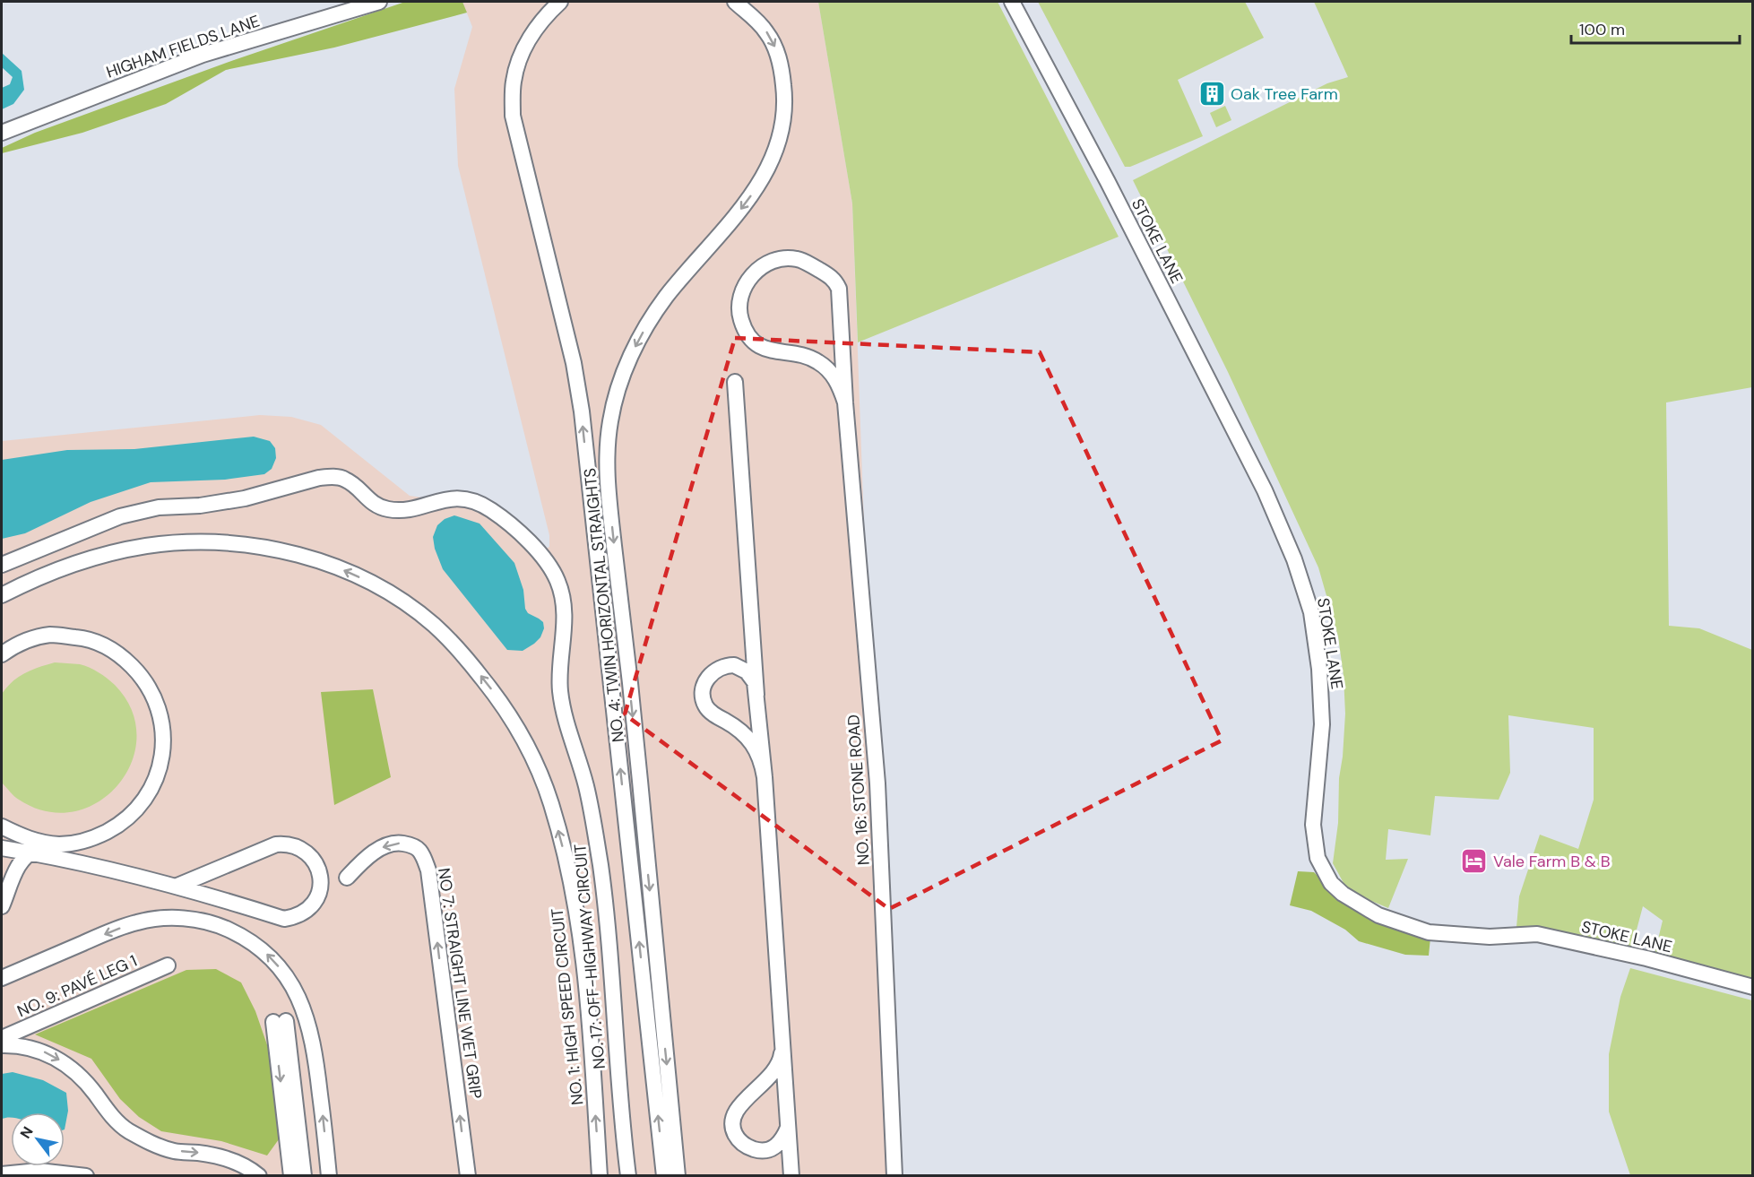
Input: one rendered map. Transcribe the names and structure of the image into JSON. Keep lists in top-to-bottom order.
{
  "streets": {
    "street": [
      "HIGHAM FIELDS LANE",
      "STOKE LANE",
      "NO. 4: TWIN HORIZONTAL STRAIGHTS",
      "NO. 16: STONE ROAD",
      "NO. 17: OFF-HIGHWAY CIRCUIT",
      "NO 7: STRAIGHT LINE WET GRIP",
      "NO. 9: PAVÉ LEG 1",
      "NO. 1: HIGH SPEED CIRCUIT"
    ]
  },
  "places": {
    "building": ["Oak Tree Farm"],
    "hotel": ["Vale Farm B & B"]
  },
  "scale_bar": "100 m",
  "north": "top left"
}
